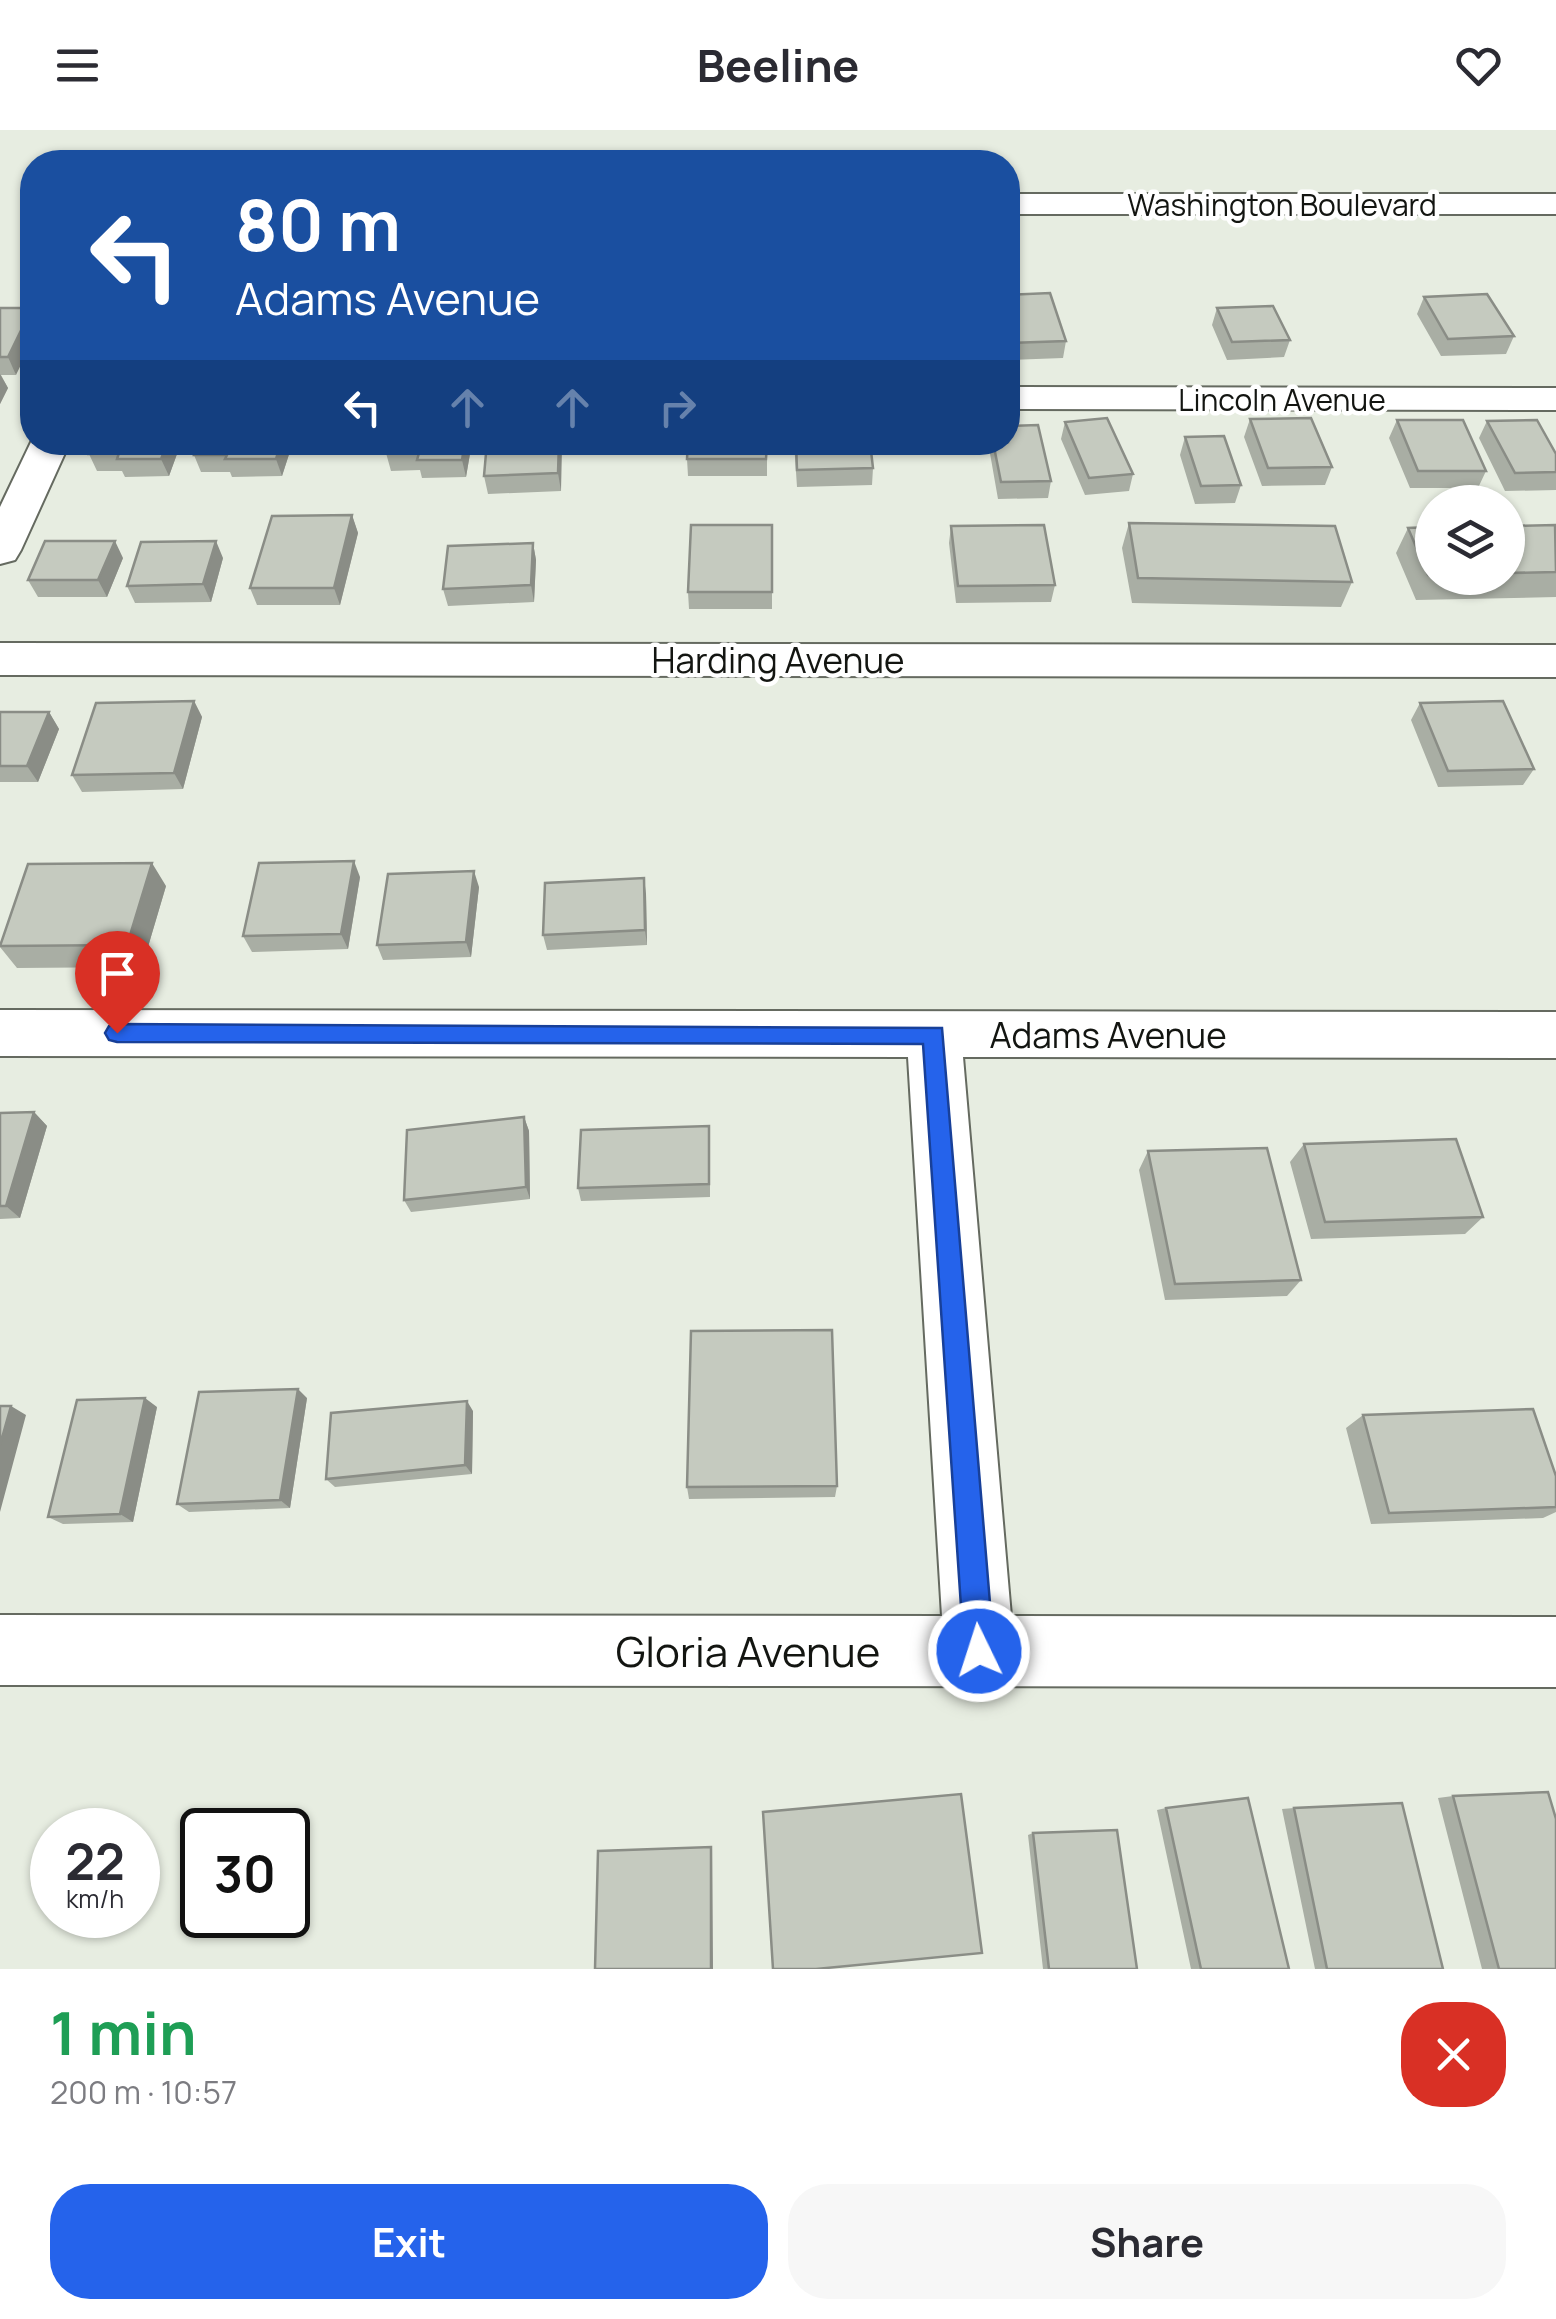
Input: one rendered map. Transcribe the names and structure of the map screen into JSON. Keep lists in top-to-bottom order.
{
  "streets": {
    "street": [
      "Washington Boulevard",
      "Lincoln Avenue",
      "Harding Avenue",
      "Adams Avenue",
      "Gloria Avenue"
    ]
  },
  "page": {
    "header": "Beeline",
    "turn": ["80 m", "Adams Avenue"],
    "speed": "22 km/h",
    "limit": "30",
    "heading": ["1 min", "200 m · 10:57"],
    "buttons": ["Exit", "Share"]
  }
}
